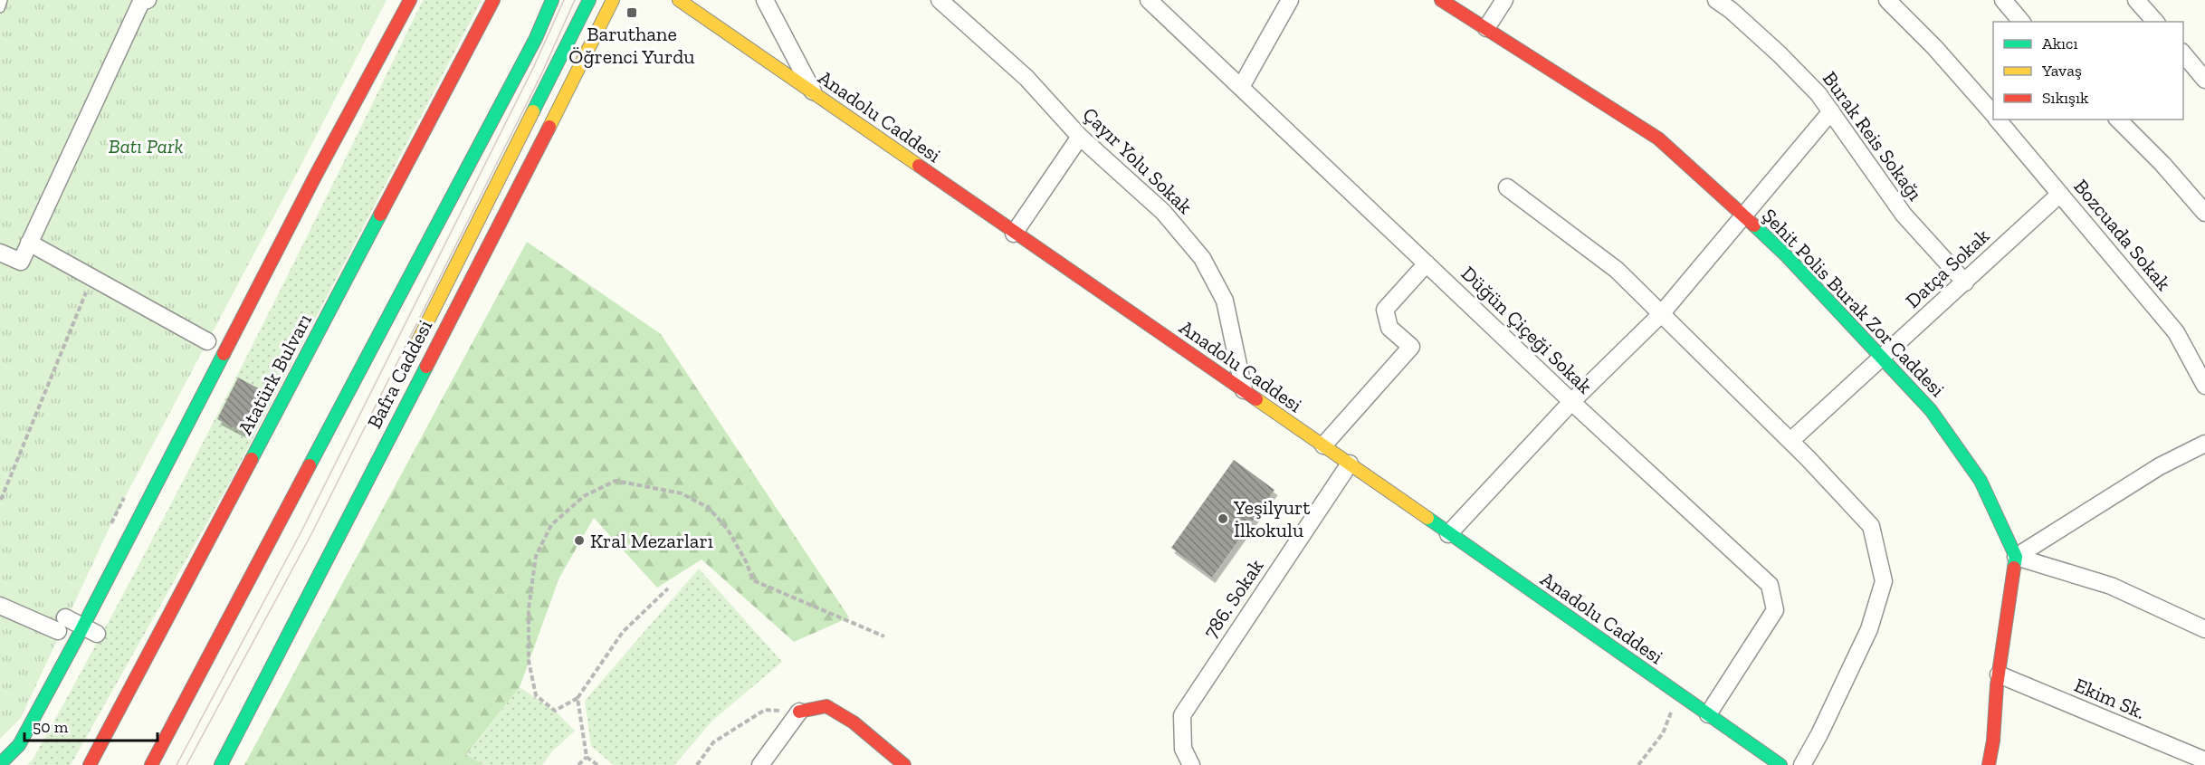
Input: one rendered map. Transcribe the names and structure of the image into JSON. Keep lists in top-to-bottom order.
{
  "streets": {
    "main road": [
      "Anadolu Caddesi",
      "Şehit Polis Burak Zor Caddesi",
      "Atatürk Bulvarı",
      "Bafra Caddesi"
    ],
    "street": [
      "Burak Reis Sokağı",
      "Çayır Yolu Sokak",
      "Bozcuada Sokak",
      "Datça Sokak",
      "Düğün Çiçeği Sokak",
      "786. Sokak",
      "Ekim Sk."
    ]
  },
  "crossings": [
    ["Anadolu Caddesi", "Çayır Yolu Sokak"],
    ["Anadolu Caddesi", "Düğün Çiçeği Sokak"],
    ["Anadolu Caddesi", "786. Sokak"],
    ["Burak Reis Sokağı", "Datça Sokak"],
    ["Bozcuada Sokak", "Datça Sokak"],
    ["Datça Sokak", "Şehit Polis Burak Zor Caddesi"]
  ],
  "parks": ["Batı Park"],
  "places": {
    "transit": ["Baruthane Öğrenci Yurdu"],
    "other": ["Yeşilyurt İlkokulu", "Kral Mezarları"]
  },
  "legend": ["Akıcı", "Yavaş", "Sıkışık"],
  "scale_bar": "50 m"
}
